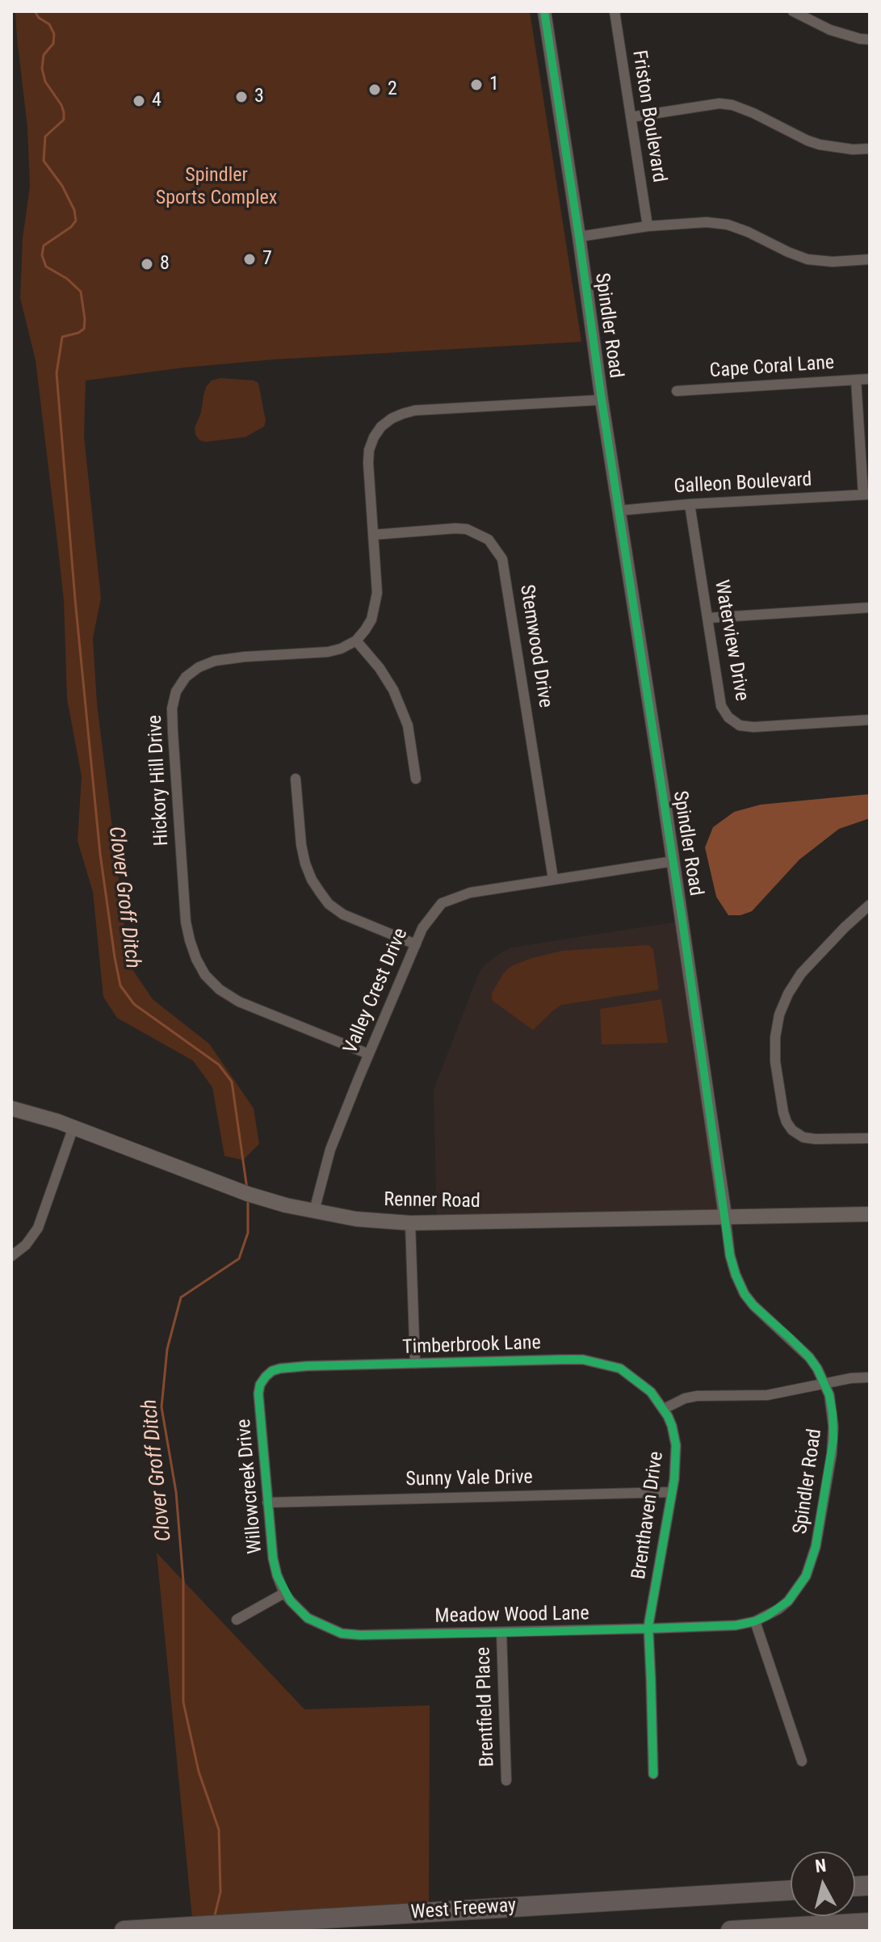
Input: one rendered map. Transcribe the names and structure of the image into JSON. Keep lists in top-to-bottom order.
{
  "streets": {
    "highway": ["West Freeway"],
    "main road": ["Renner Road"],
    "street": [
      "Friston Boulevard",
      "Spindler Road",
      "Cape Coral Lane",
      "Galleon Boulevard",
      "Waterview Drive",
      "Stemwood Drive",
      "Hickory Hill Drive",
      "Valley Crest Drive",
      "Timberbrook Lane",
      "Sunny Vale Drive",
      "Willowcreek Drive",
      "Brenthaven Drive",
      "Meadow Wood Lane",
      "Brentfield Place"
    ]
  },
  "crossings": [
    ["Spindler Road", "Galleon Boulevard"],
    ["Spindler Road", "Valley Crest Drive"],
    ["Spindler Road", "Renner Road"],
    ["Spindler Road", "Meadow Wood Lane"],
    ["Galleon Boulevard", "Waterview Drive"],
    ["Stemwood Drive", "Valley Crest Drive"],
    ["Hickory Hill Drive", "Valley Crest Drive"],
    ["Valley Crest Drive", "Renner Road"],
    ["Timberbrook Lane", "Willowcreek Drive"],
    ["Timberbrook Lane", "Brenthaven Drive"],
    ["Sunny Vale Drive", "Willowcreek Drive"],
    ["Sunny Vale Drive", "Brenthaven Drive"],
    ["Willowcreek Drive", "Meadow Wood Lane"],
    ["Brenthaven Drive", "Meadow Wood Lane"],
    ["Meadow Wood Lane", "Brentfield Place"]
  ],
  "water": ["Clover Groff Ditch"],
  "parks": ["Spindler Sports Complex"],
  "places": [
    "1",
    "2",
    "3",
    "4",
    "7",
    "8"
  ],
  "north": "top"
}
